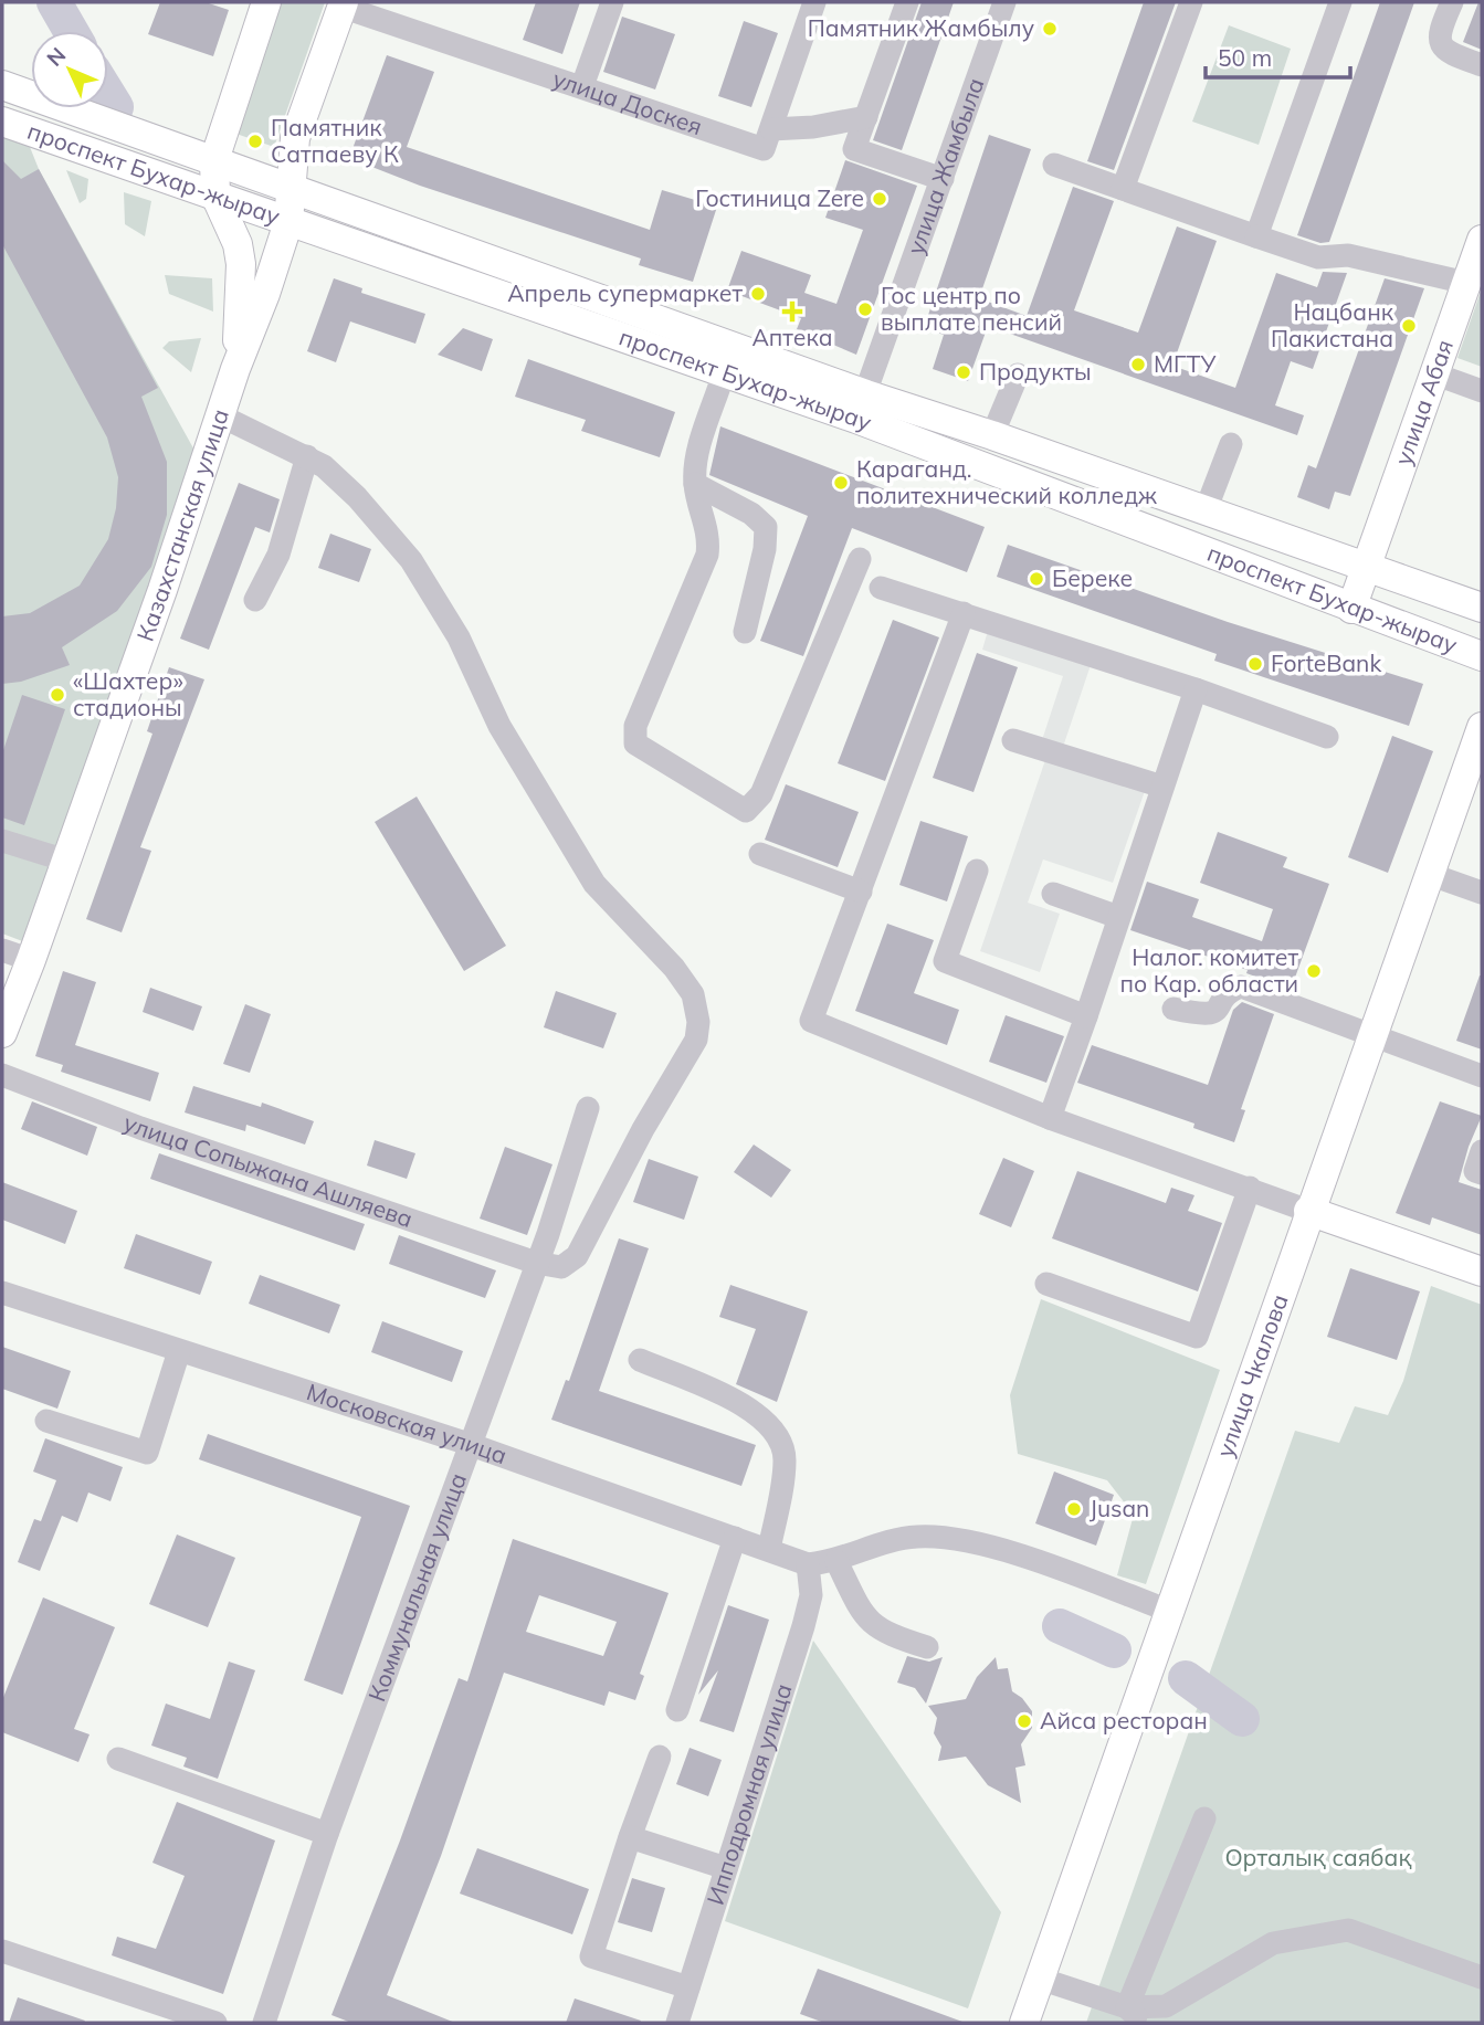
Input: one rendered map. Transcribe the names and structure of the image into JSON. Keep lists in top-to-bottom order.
{
  "streets": {
    "main road": [
      "проспект Бухар-жырау",
      "улица Абая",
      "Казахстанская улица",
      "улица Чкалова"
    ],
    "street": [
      "улица Доскея",
      "улица Жамбыла",
      "улица Сопыжана Ашляева",
      "Московская улица",
      "Коммунальная улица",
      "Ипподромная улица"
    ]
  },
  "crossings": [
    ["улица Доскея", "Казахстанская улица"],
    ["улица Жамбыла", "проспект Бухар-жырау"],
    ["проспект Бухар-жырау", "улица Абая"],
    ["проспект Бухар-жырау", "Казахстанская улица"],
    ["улица Сопыжана Ашляева", "Коммунальная улица"],
    ["Московская улица", "Коммунальная улица"],
    ["Московская улица", "Ипподромная улица"]
  ],
  "parks": ["Орталық саябақ"],
  "places": {
    "other": [
      "Памятник Жамбылу",
      "Памятник Сатпаеву К",
      "Гостиница Zere",
      "Апрель супермаркет",
      "Гос центр по выплате пенсий",
      "Нацбанк Пакистана",
      "МГТУ",
      "Продукты",
      "Караганд. политехнический колледж",
      "Береке",
      "ForteBank",
      "«Шахтер» стадионы",
      "Налог. комитет по Кар. области",
      "Jusan",
      "Айса ресторан"
    ],
    "health": ["Аптека"]
  },
  "scale_bar": "50 m",
  "north": "top left"
}
